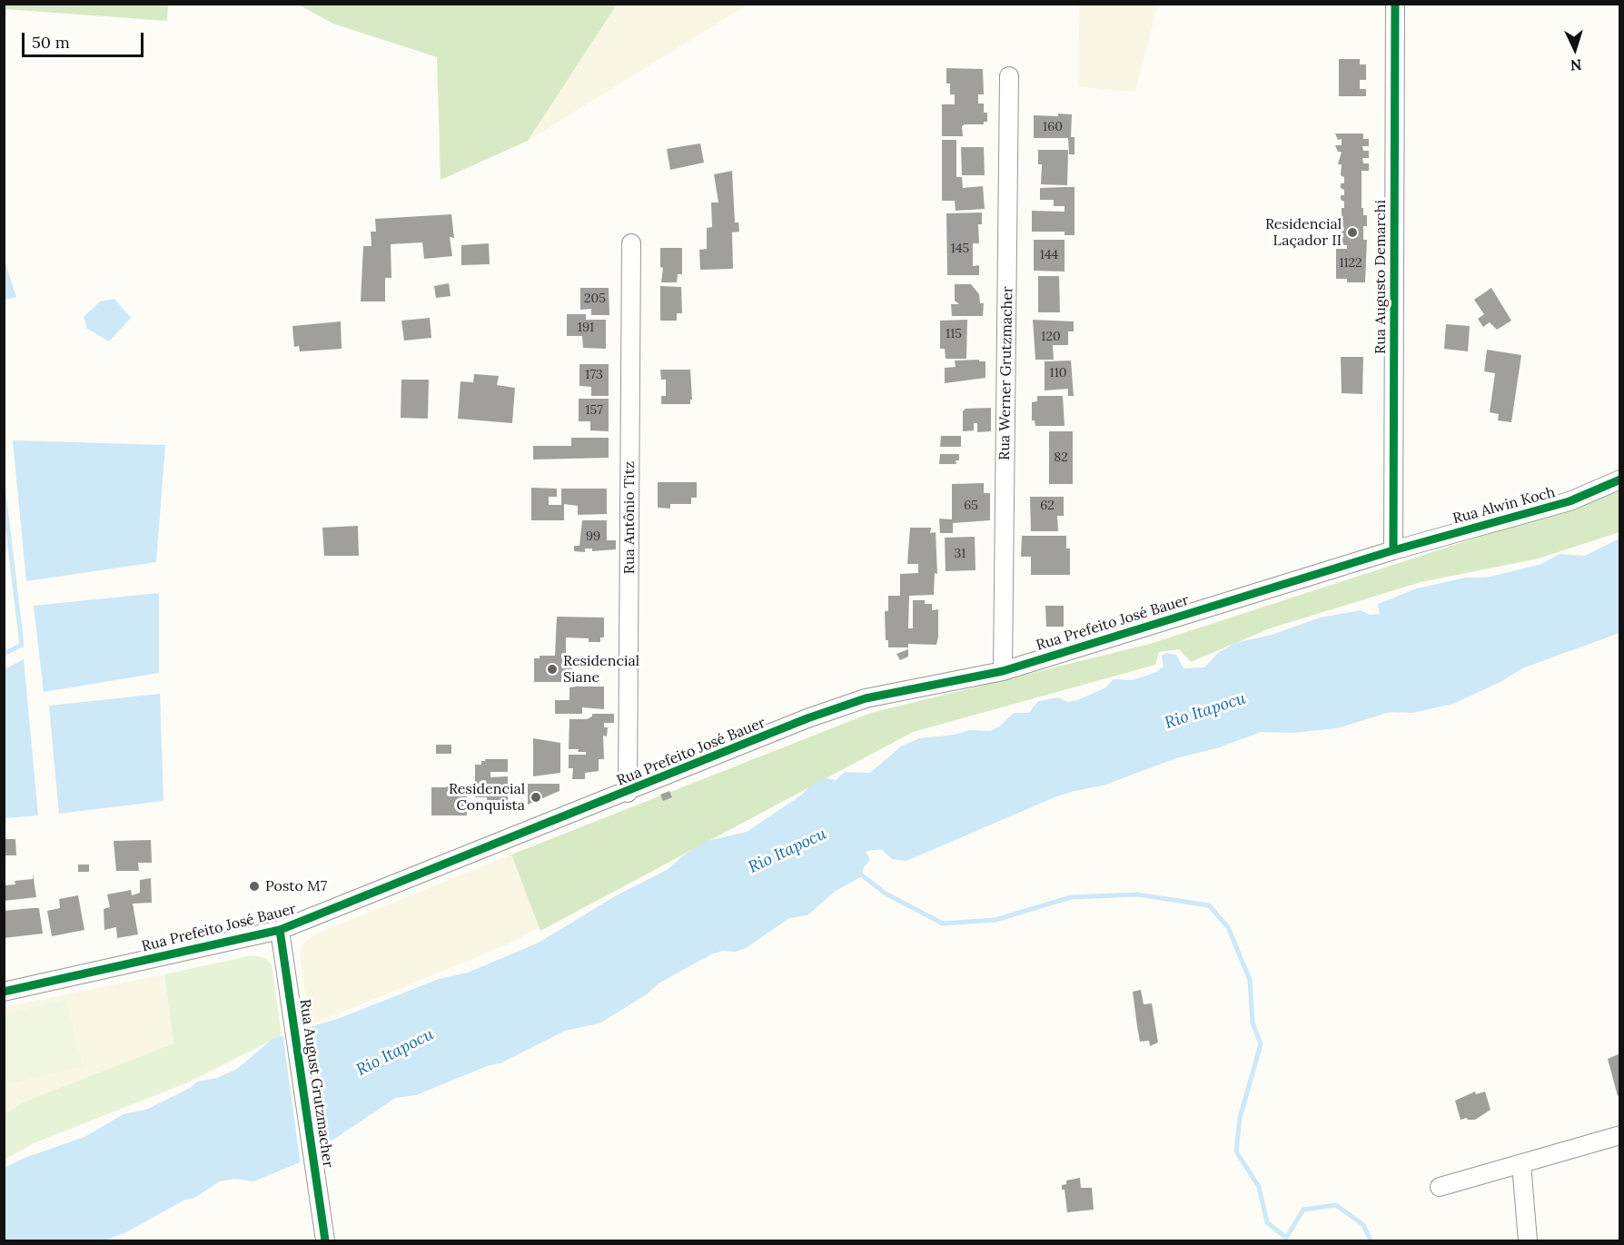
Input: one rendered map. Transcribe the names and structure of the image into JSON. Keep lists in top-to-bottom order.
{
  "streets": {
    "street": [
      "Rua Augusto Demarchi",
      "Rua Werner Grutzmacher",
      "Rua Alwin Koch",
      "Rua Antônio Titz",
      "Rua Prefeito José Bauer",
      "Rua August Grutzmacher"
    ]
  },
  "crossings": [
    ["Rua Augusto Demarchi", "Rua Alwin Koch"],
    ["Rua Augusto Demarchi", "Rua Prefeito José Bauer"],
    ["Rua Werner Grutzmacher", "Rua Prefeito José Bauer"],
    ["Rua Alwin Koch", "Rua Prefeito José Bauer"],
    ["Rua Antônio Titz", "Rua Prefeito José Bauer"],
    ["Rua Prefeito José Bauer", "Rua August Grutzmacher"]
  ],
  "water": ["Rio Itapocu"],
  "places": [
    "Residencial Laçador II",
    "Residencial Siane",
    "Residencial Conquista",
    "Posto M7"
  ],
  "house_numbers": [
    "160",
    "145",
    "144",
    "1122",
    "205",
    "191",
    "115",
    "120",
    "110",
    "173",
    "157",
    "82",
    "65",
    "62",
    "99",
    "31"
  ],
  "scale_bar": "50 m",
  "north": "bottom"
}
